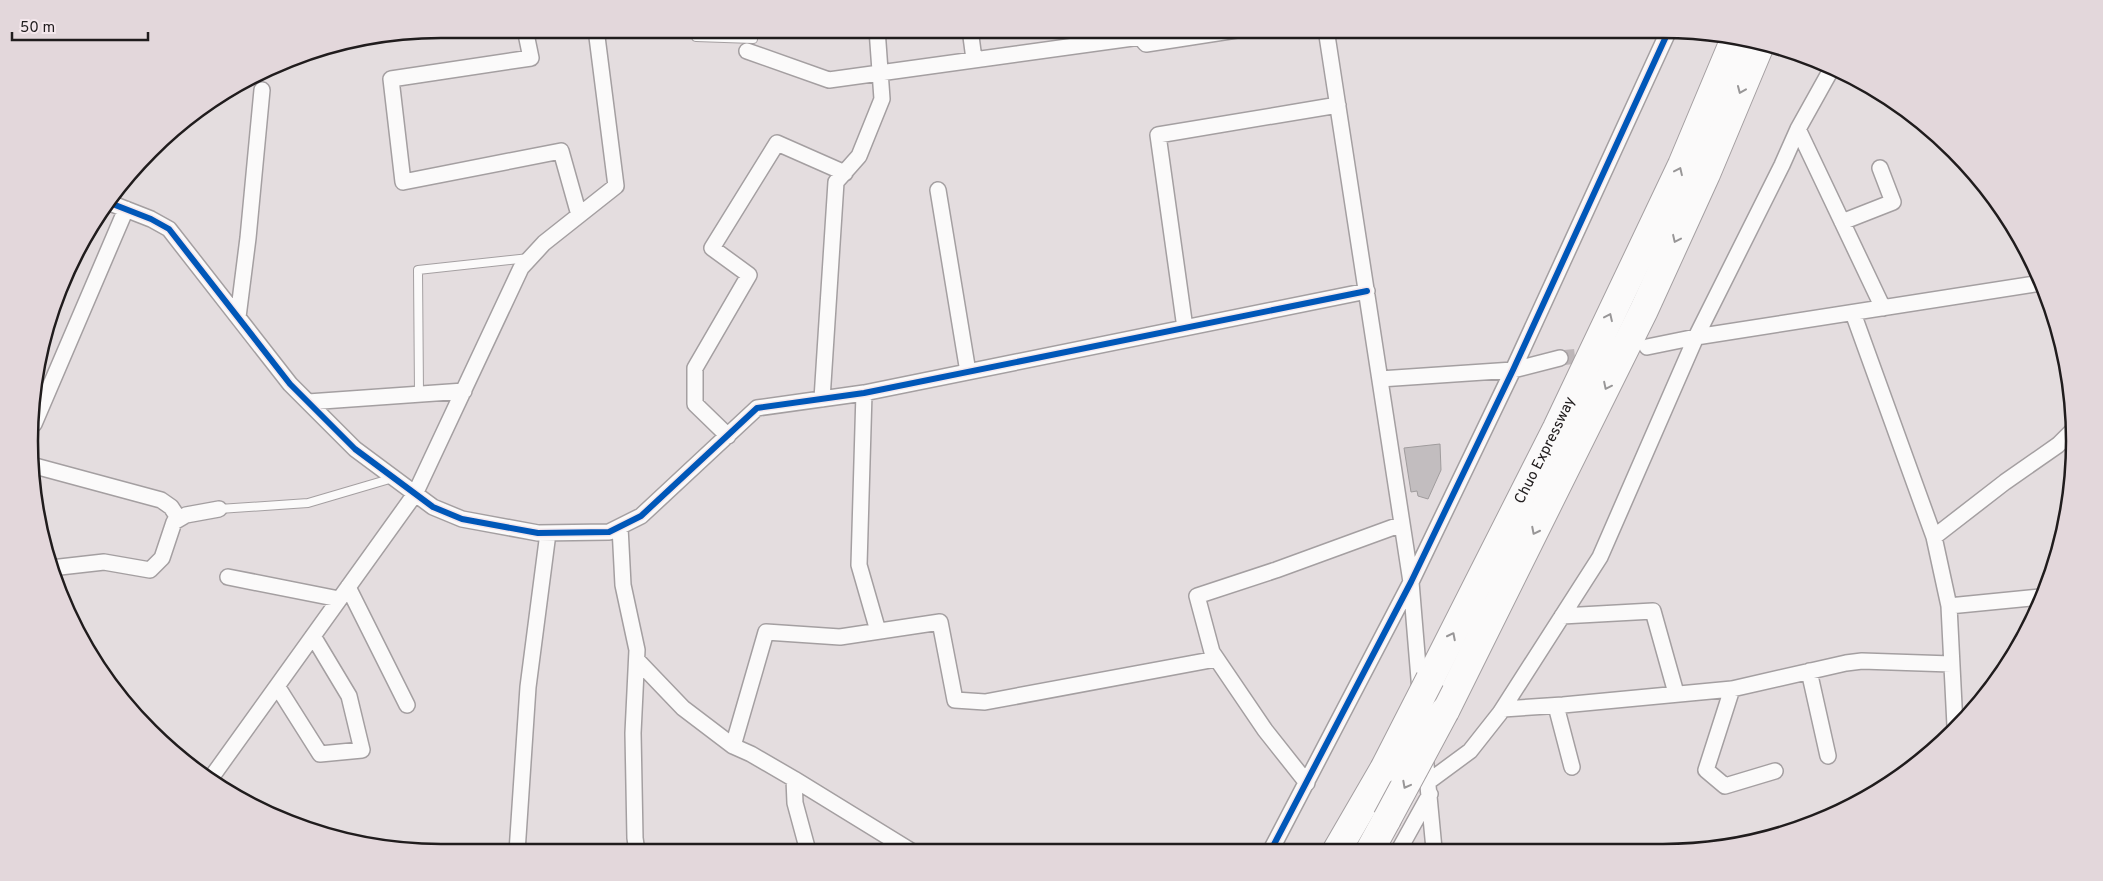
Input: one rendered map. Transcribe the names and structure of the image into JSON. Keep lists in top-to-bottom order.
{
  "streets": {
    "highway": ["Chuo Expressway"]
  },
  "scale_bar": "50 m"
}
